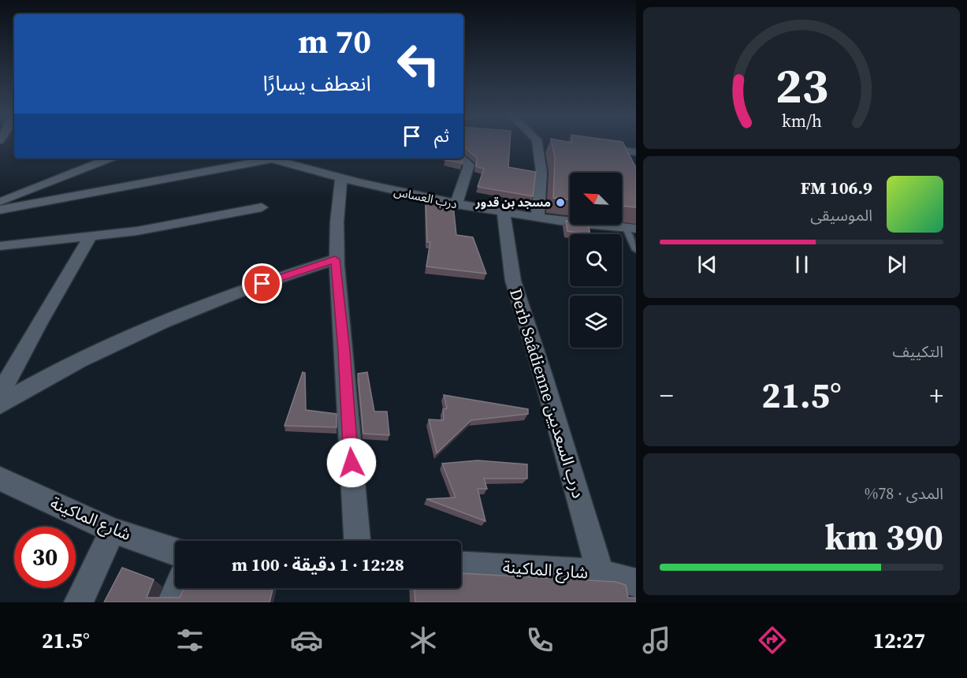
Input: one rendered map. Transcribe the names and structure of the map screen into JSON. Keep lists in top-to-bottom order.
{
  "streets": {
    "street": ["درب العساس", "Derb Saâdienne درب السعديين", "شارع الماكينة"]
  },
  "crossings": [
    ["درب العساس", "Derb Saâdienne درب السعديين"],
    ["Derb Saâdienne درب السعديين", "شارع الماكينة"]
  ],
  "places": ["مسجد بن قدور"],
  "north": "top left",
  "page": {
    "turn": ["70 m", "انعطف يسارًا"],
    "then": "ثم",
    "song": ["106.9 FM", "الموسيقى"],
    "tile": [
      "التكييف",
      ["المدى · 78%", "390 km"]
    ],
    "heat": ["−", "21.5°", "+"],
    "limit": "30",
    "trip": "12:28 · 1 دقيقة · 100 m",
    "tabs": ["12:27", "21.5°"],
    "gauge": ["23", "km/h"]
  }
}
